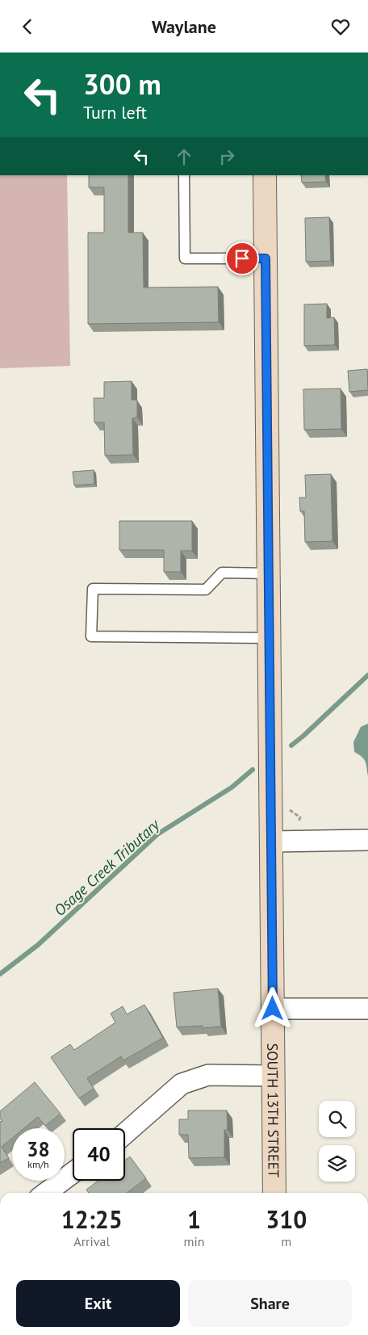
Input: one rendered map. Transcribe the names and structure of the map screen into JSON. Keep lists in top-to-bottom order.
{
  "streets": {
    "street": ["SOUTH 13TH STREET"]
  },
  "water": ["Osage Creek Tributary"],
  "page": {
    "header": "Waylane",
    "turn": ["300 m", "Turn left"],
    "speed": "38 km/h",
    "limit": "40",
    "eta": [
      "12:25",
      "Arrival",
      "1",
      "min",
      "310",
      "m"
    ],
    "buttons": ["Exit", "Share"]
  }
}
